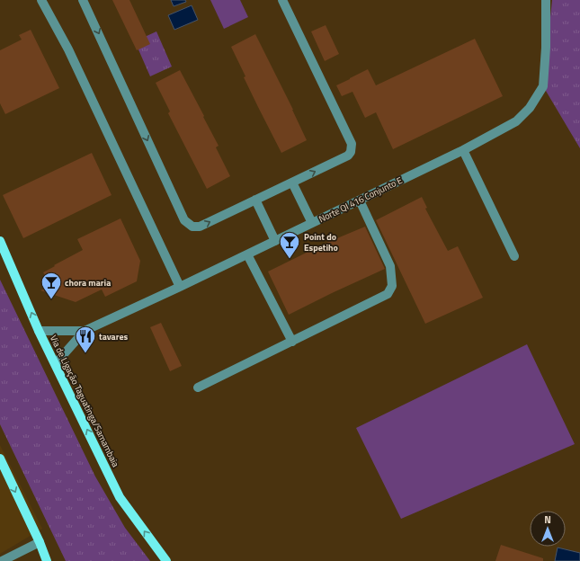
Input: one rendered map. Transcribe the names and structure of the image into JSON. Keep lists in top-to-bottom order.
{
  "streets": {
    "main road": ["Via de Ligação Taguatinga/Samambaia"],
    "street": ["Norte QI 416 Conjunto E"]
  },
  "crossings": [
    ["Norte QI 416 Conjunto E", "Via de Ligação Taguatinga/Samambaia"]
  ],
  "one_way": ["Via de Ligação Taguatinga/Samambaia"],
  "places": {
    "bar": ["Point do Espetiho", "chora maria"],
    "restaurant": ["tavares"]
  },
  "north": "top"
}
